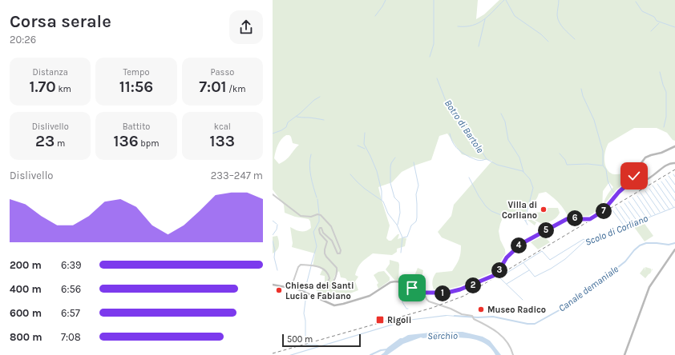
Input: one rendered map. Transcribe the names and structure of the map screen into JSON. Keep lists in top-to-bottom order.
{
  "water": [
    "Botro di Bartole",
    "Scolo di Corliano",
    "Canale demaniale",
    "Serchio"
  ],
  "places": {
    "other": ["Villa di Corliano", "Chiesa dei Santi Lucia e Fabiano", "Museo Radico"],
    "transit": ["Rigoli"]
  },
  "scale_bar": "500 m",
  "page": {
    "heading": ["Corsa serale", "20:26"],
    "stats": [
      ["Distanza", "1.70 km"],
      ["Tempo", "11:56"],
      ["Passo", "7:01 /km"],
      ["Dislivello", "23 m"],
      ["Battito", "136 bpm"],
      ["kcal", "133"]
    ],
    "chart": ["Dislivello", "233–247 m"],
    "pins": [
      "7",
      "6",
      "5",
      "4",
      "3",
      "2",
      "1"
    ],
    "list": [
      {
        "name": "200 m",
        "note": "6:39"
      },
      {
        "name": "400 m",
        "note": "6:56"
      },
      {
        "name": "600 m",
        "note": "6:57"
      },
      {
        "name": "800 m",
        "note": "7:08"
      }
    ],
    "scale": "500 m"
  }
}
